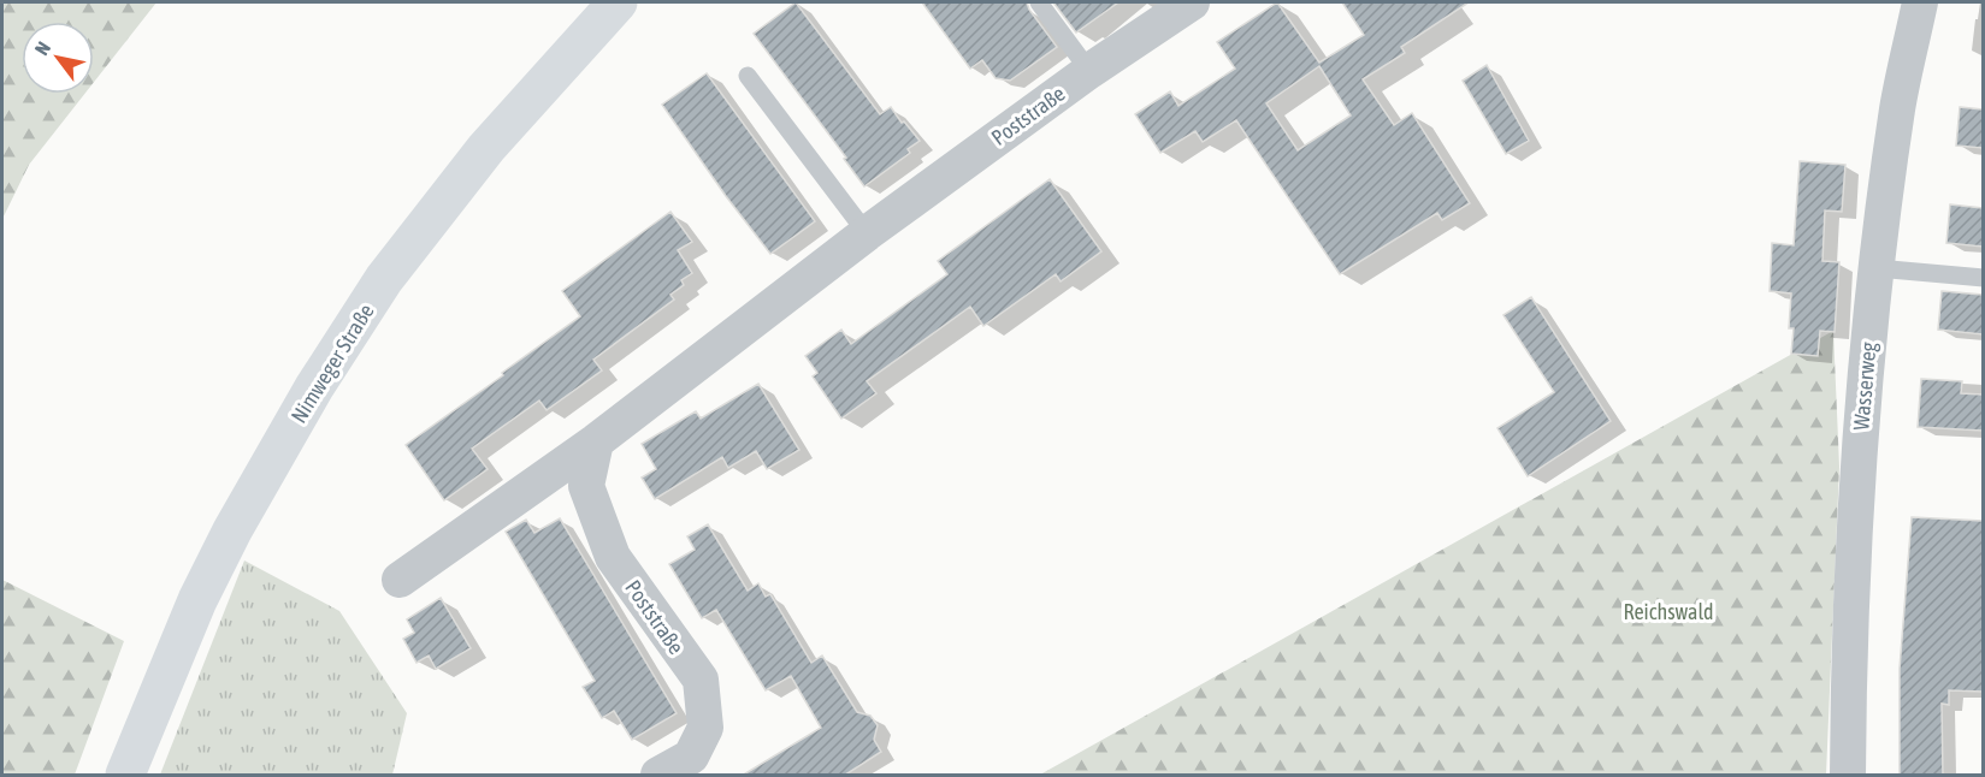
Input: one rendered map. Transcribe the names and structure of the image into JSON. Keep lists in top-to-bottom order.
{
  "streets": {
    "main road": ["Nimweger Straße"],
    "street": ["Poststraße", "Wasserweg"]
  },
  "parks": ["Reichswald"],
  "north": "top left"
}
